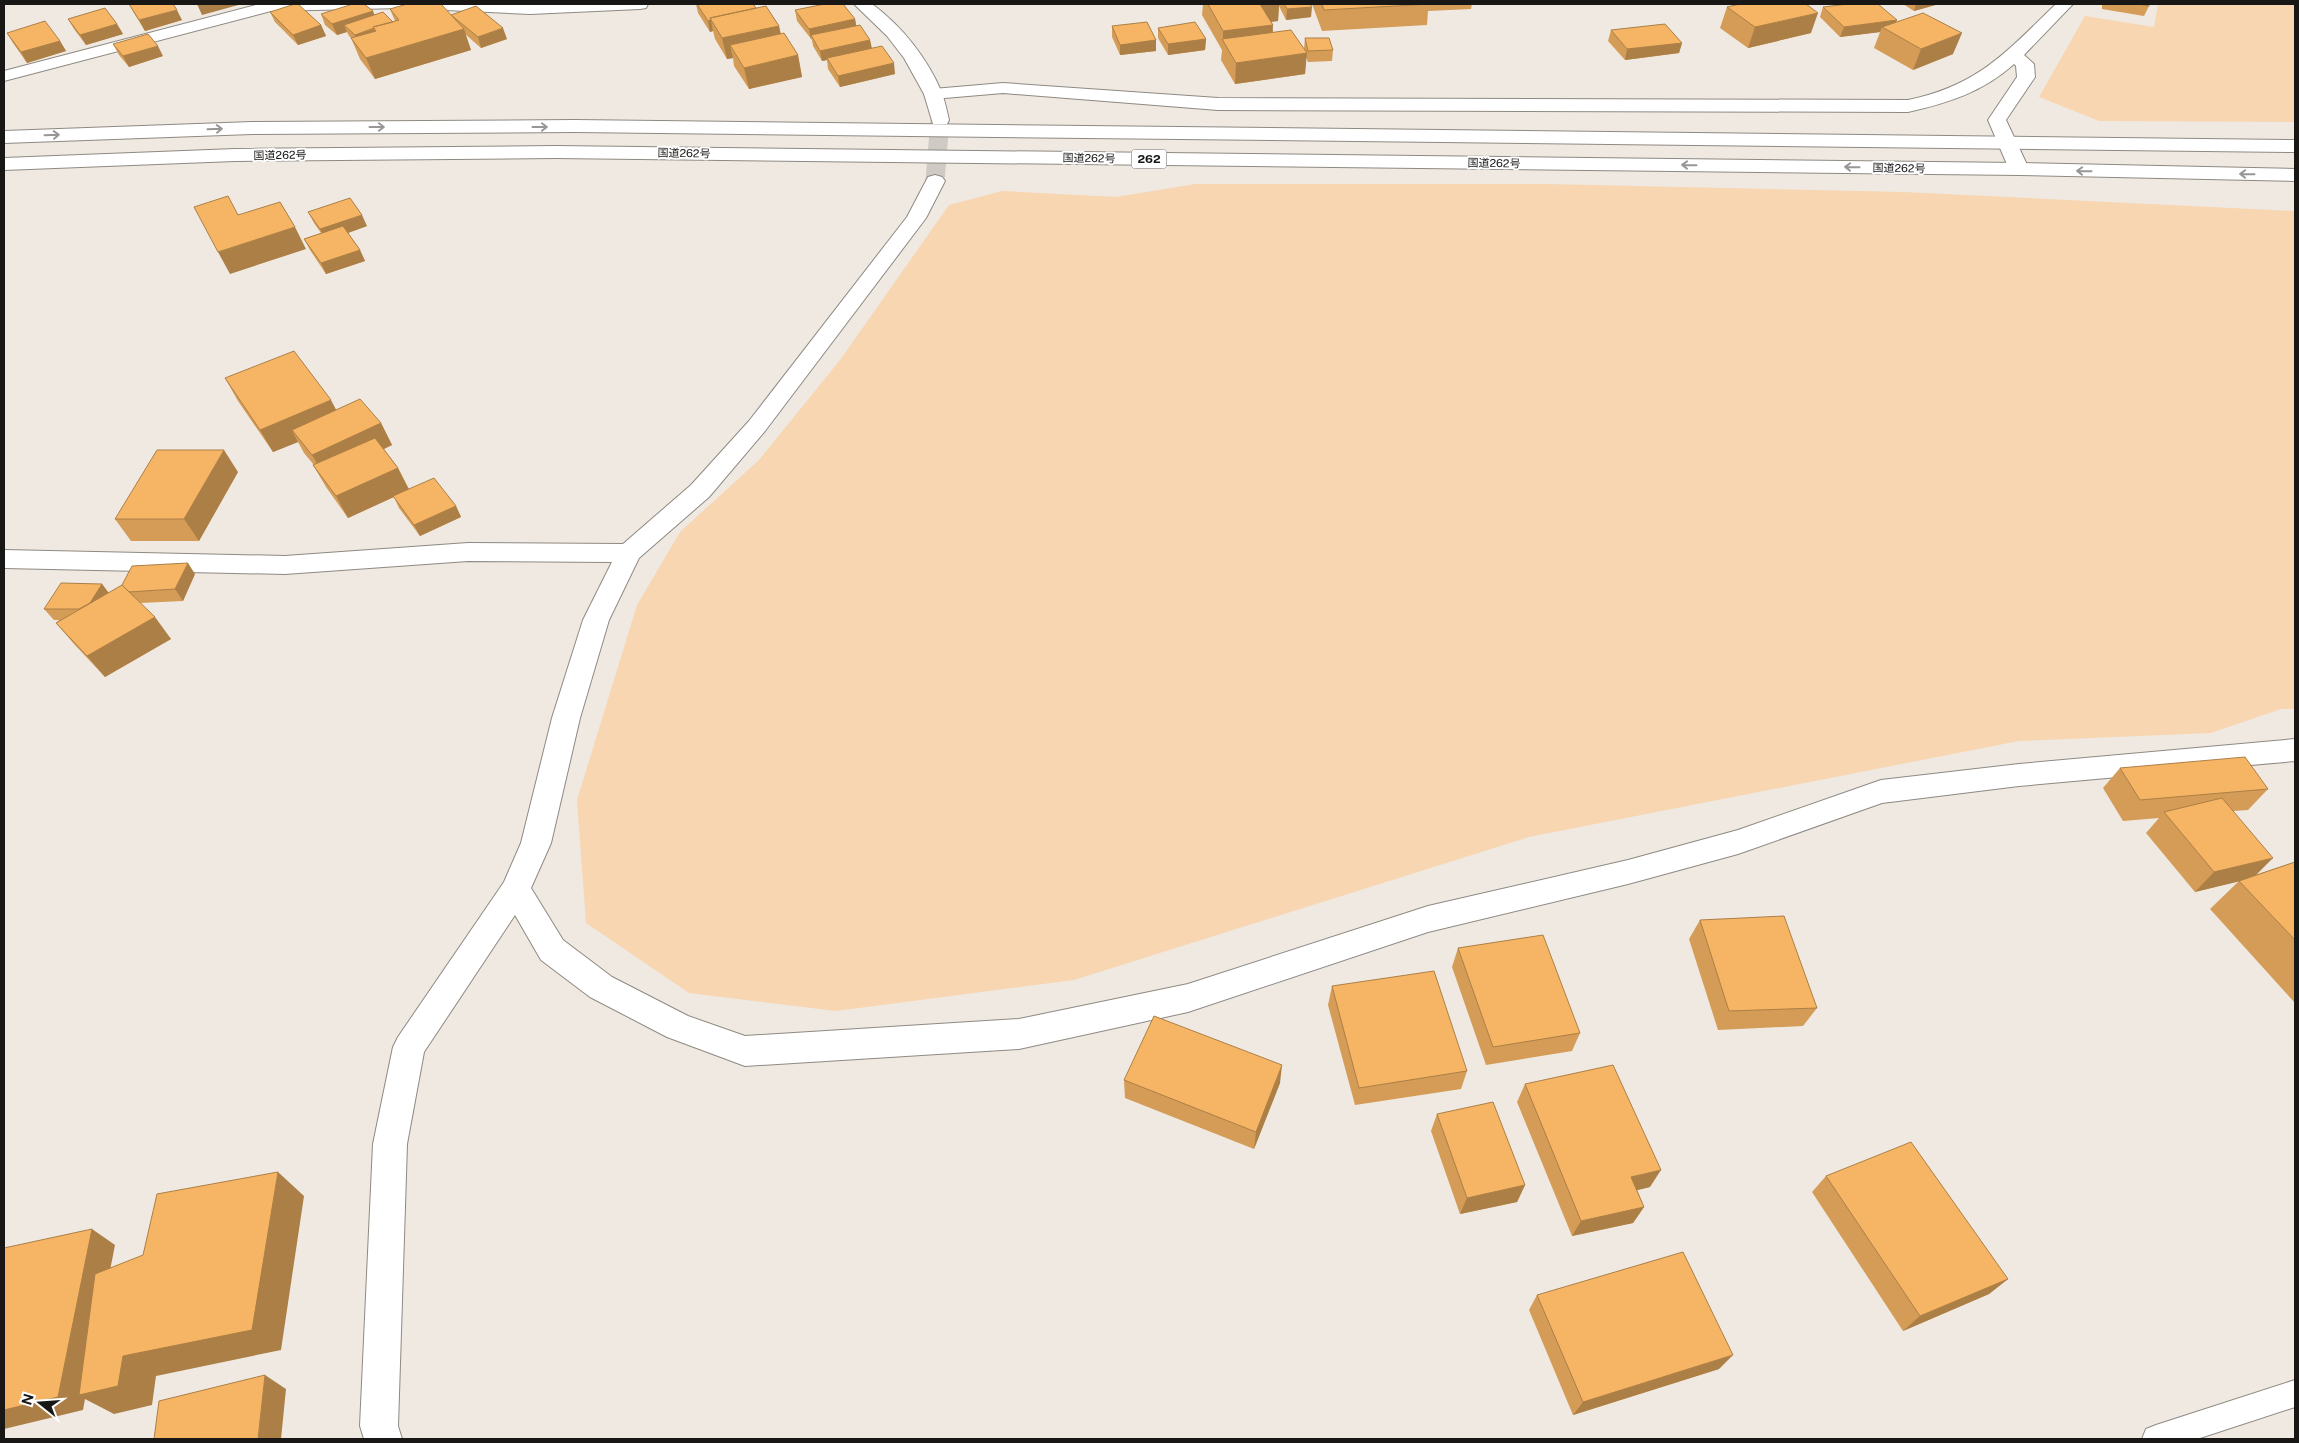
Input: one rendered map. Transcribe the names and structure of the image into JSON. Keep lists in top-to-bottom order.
{
  "streets": {
    "main road": ["国道262号", "262"]
  },
  "north": "left"
}
